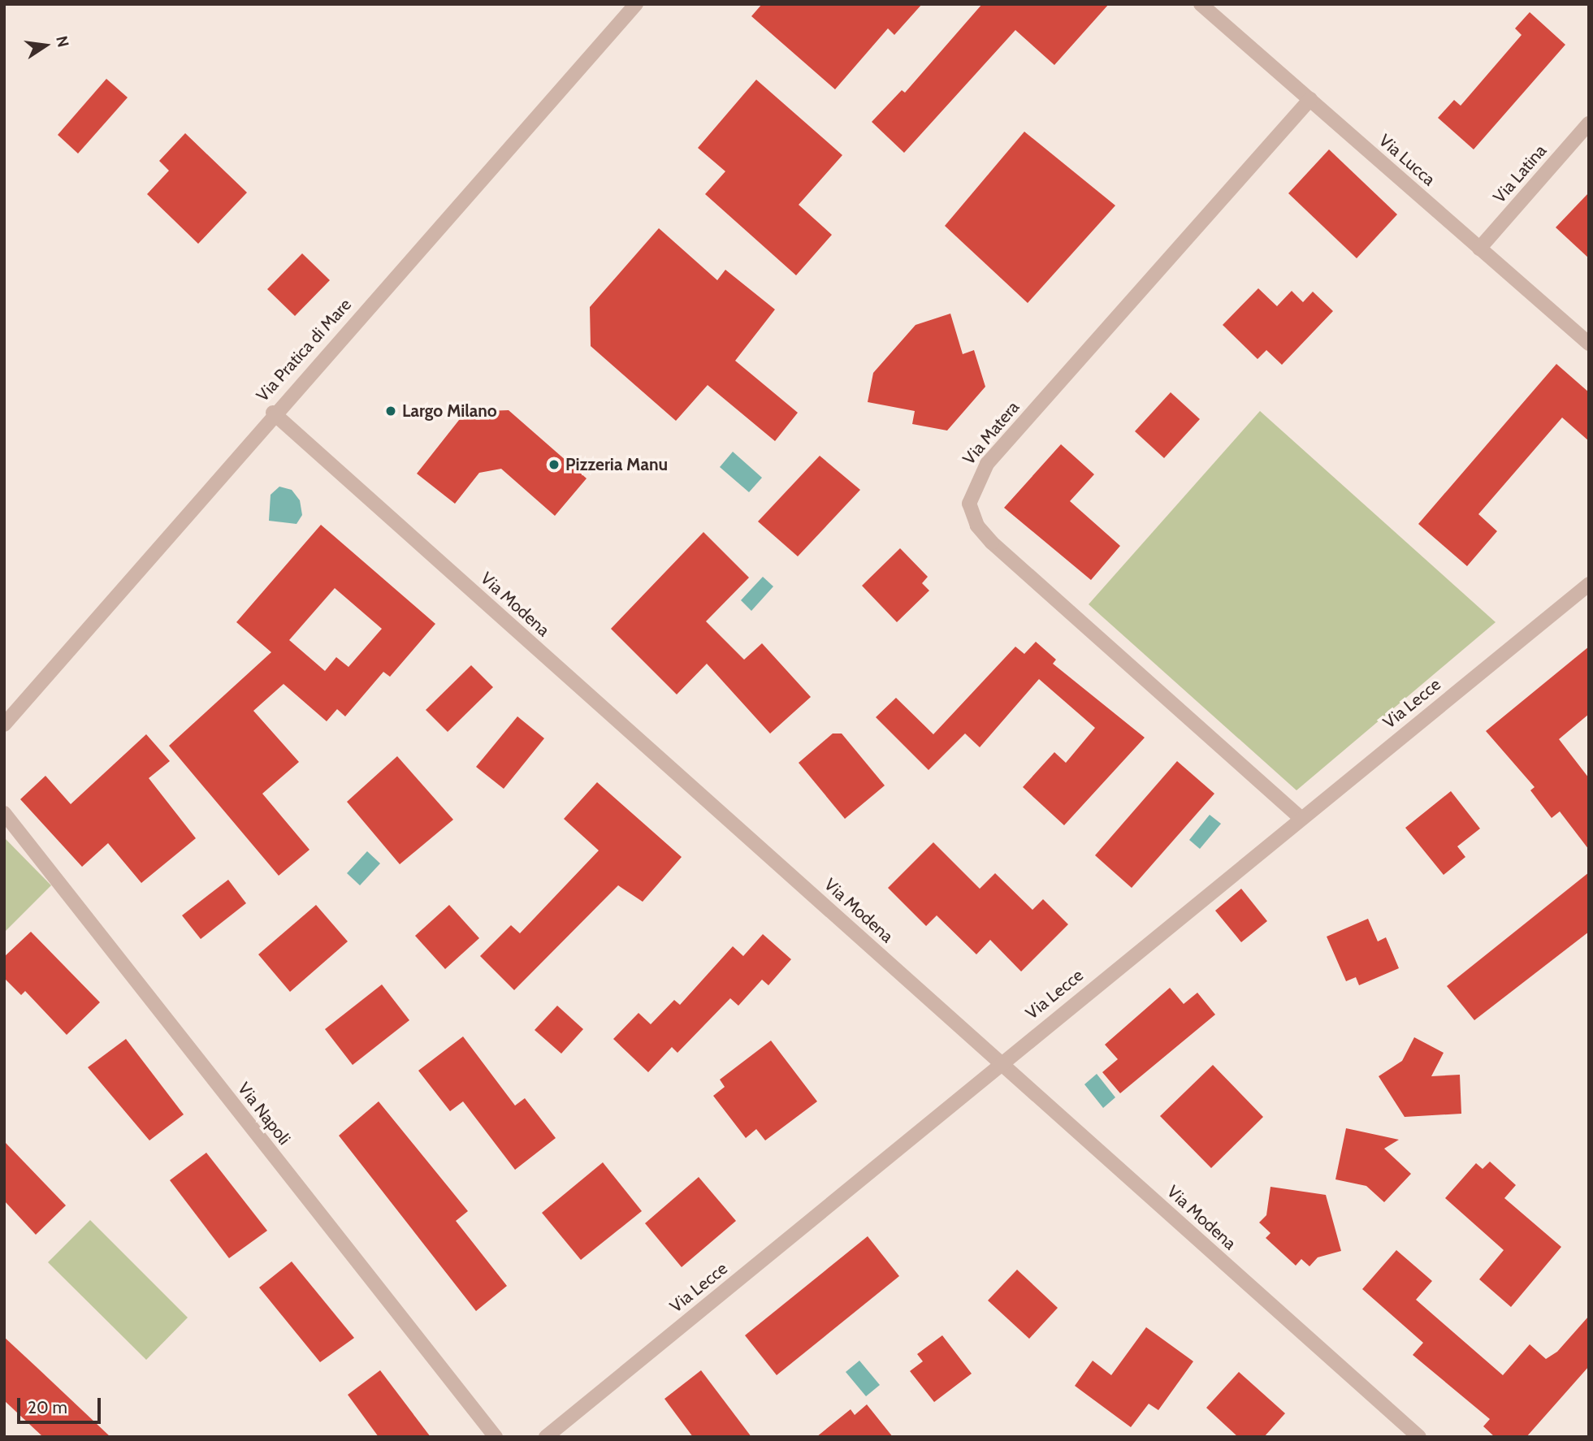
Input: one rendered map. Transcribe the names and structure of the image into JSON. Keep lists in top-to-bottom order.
{
  "streets": {
    "street": [
      "Via Lucca",
      "Via Latina",
      "Via Pratica di Mare",
      "Via Matera",
      "Via Modena",
      "Via Lecce",
      "Via Napoli"
    ]
  },
  "crossings": [
    ["Via Lucca", "Via Latina"],
    ["Via Lucca", "Via Matera"],
    ["Via Pratica di Mare", "Via Modena"],
    ["Via Matera", "Via Lecce"],
    ["Via Modena", "Via Lecce"]
  ],
  "places": ["Largo Milano", "Pizzeria Manu"],
  "scale_bar": "20 m",
  "north": "right"
}
